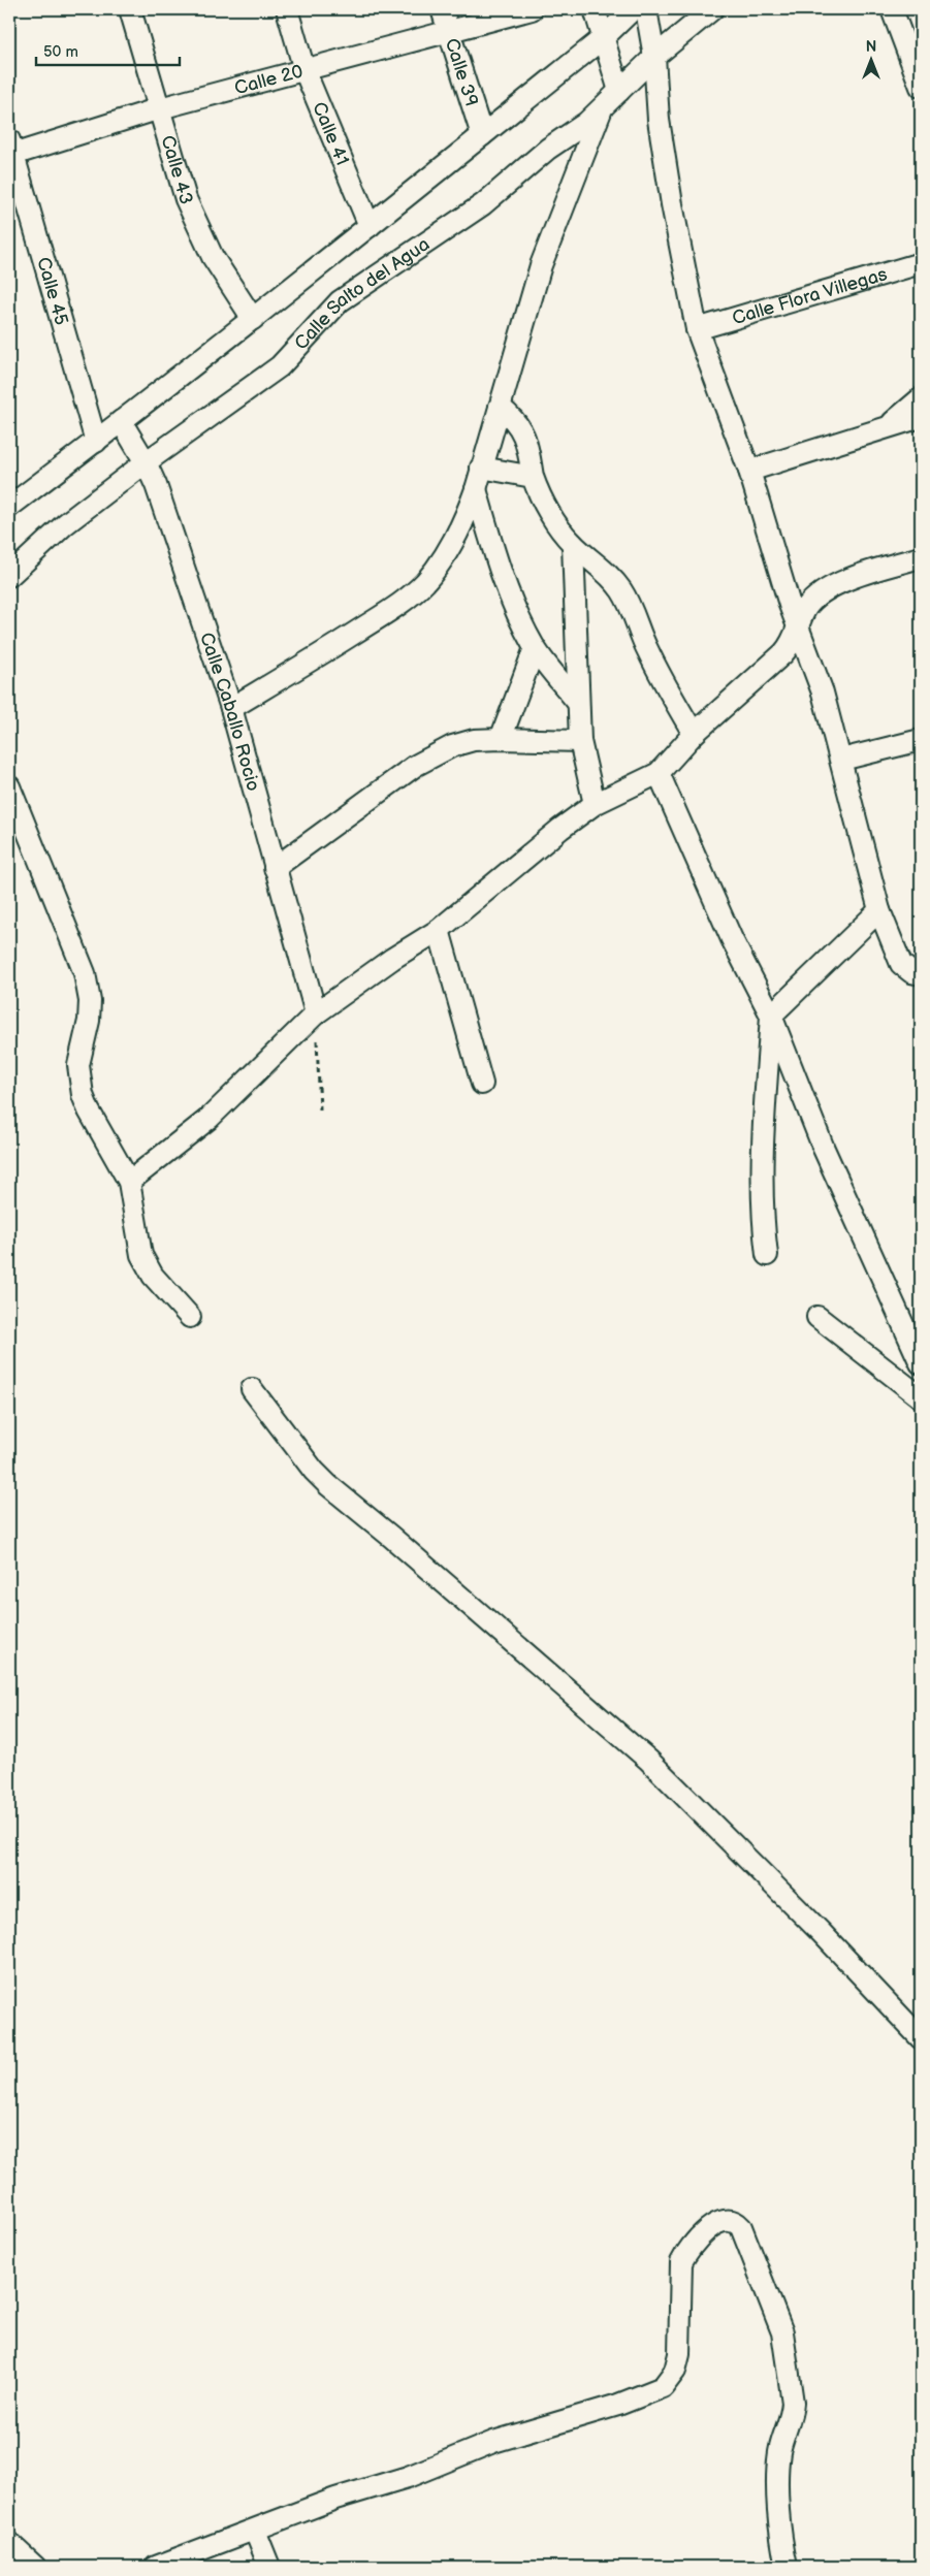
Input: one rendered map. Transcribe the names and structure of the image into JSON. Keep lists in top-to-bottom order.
{
  "streets": {
    "street": [
      "Calle 39",
      "Calle 20",
      "Calle 41",
      "Calle 43",
      "Calle 45",
      "Calle Salto del Agua",
      "Calle Flora Villegas",
      "Calle Caballo Rocio"
    ]
  },
  "crossings": [
    ["Calle 39", "Calle 20"],
    ["Calle 20", "Calle 41"],
    ["Calle 20", "Calle 43"],
    ["Calle 20", "Calle 45"],
    ["Calle Salto del Agua", "Calle Caballo Rocio"]
  ],
  "scale_bar": "50 m",
  "north": "top"
}
